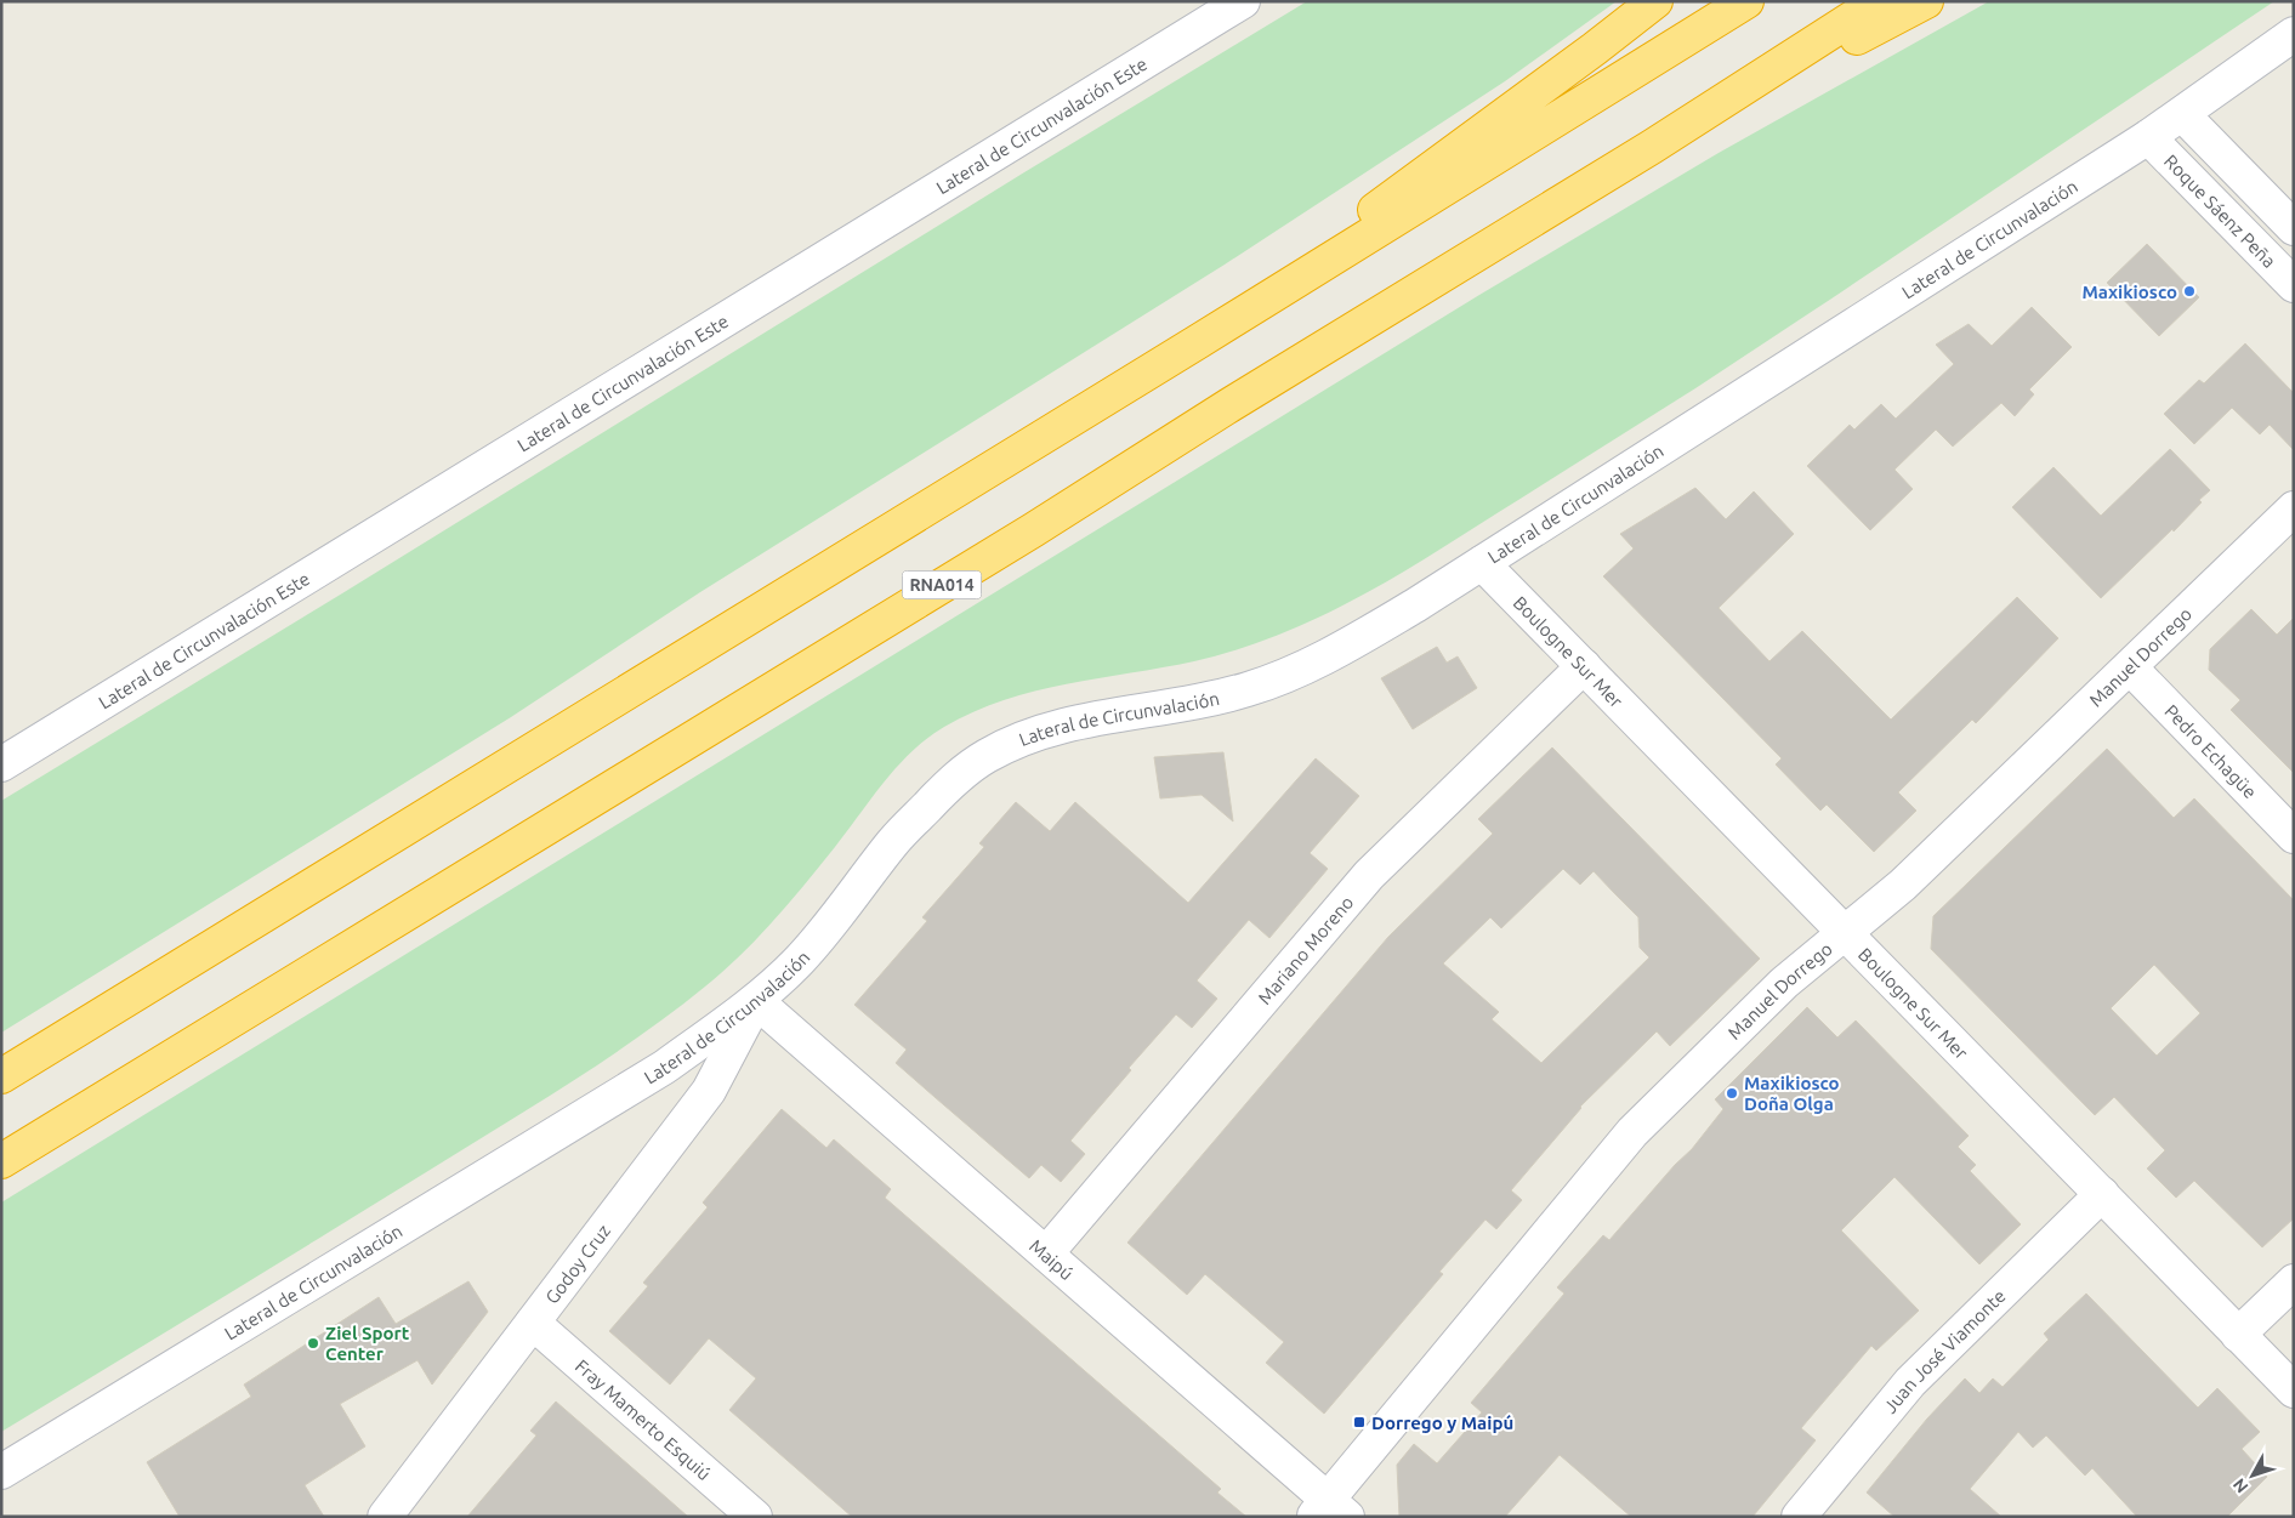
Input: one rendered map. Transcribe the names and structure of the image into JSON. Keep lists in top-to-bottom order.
{
  "streets": {
    "highway": ["RNA014"],
    "street": [
      "Lateral de Circunvalación Este",
      "Roque Sáenz Peña",
      "Lateral de Circunvalación",
      "Boulogne Sur Mer",
      "Manuel Dorrego",
      "Pedro Echagüe",
      "Mariano Moreno",
      "Maipú",
      "Godoy Cruz",
      "Juan José Viamonte",
      "Fray Mamerto Esquiú"
    ]
  },
  "crossings": [
    ["Roque Sáenz Peña", "Lateral de Circunvalación"],
    ["Lateral de Circunvalación", "Boulogne Sur Mer"],
    ["Lateral de Circunvalación", "Maipú"],
    ["Lateral de Circunvalación", "Godoy Cruz"],
    ["Boulogne Sur Mer", "Manuel Dorrego"],
    ["Boulogne Sur Mer", "Mariano Moreno"],
    ["Boulogne Sur Mer", "Juan José Viamonte"],
    ["Manuel Dorrego", "Pedro Echagüe"],
    ["Manuel Dorrego", "Maipú"],
    ["Mariano Moreno", "Maipú"],
    ["Maipú", "Godoy Cruz"],
    ["Godoy Cruz", "Fray Mamerto Esquiú"]
  ],
  "places": {
    "other": ["Maxikiosco", "Maxikiosco Doña Olga", "Ziel Sport Center"],
    "transit": ["Dorrego y Maipú"]
  },
  "north": "bottom left"
}
